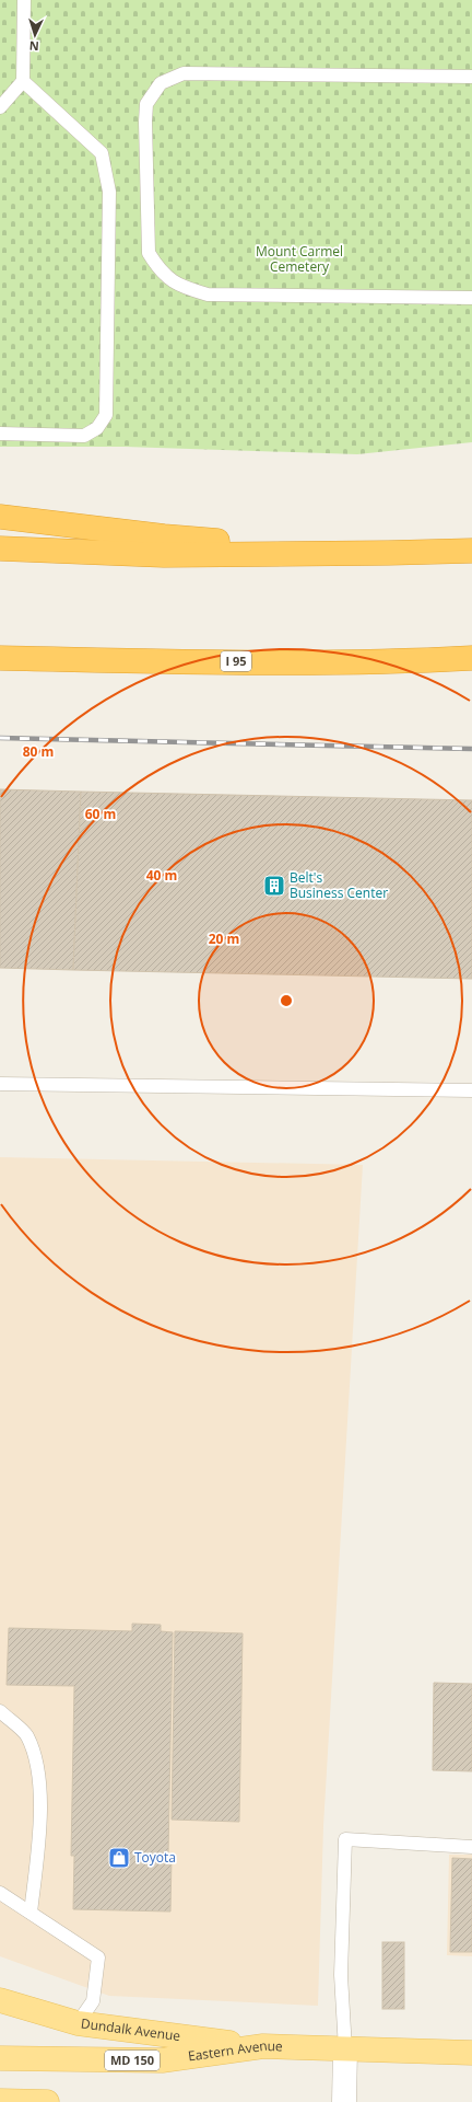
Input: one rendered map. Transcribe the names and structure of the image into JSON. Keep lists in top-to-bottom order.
{
  "streets": {
    "highway": ["I 95"],
    "main road": ["Dundalk Avenue", "Eastern Avenue", "MD 150"]
  },
  "crossings": [
    ["Dundalk Avenue", "Eastern Avenue"]
  ],
  "parks": ["Mount Carmel Cemetery"],
  "places": {
    "building": ["Belt's Business Center"],
    "shop": ["Toyota"]
  },
  "north": "bottom",
  "rings": [
    "80 m",
    "60 m",
    "40 m",
    "20 m"
  ]
}
